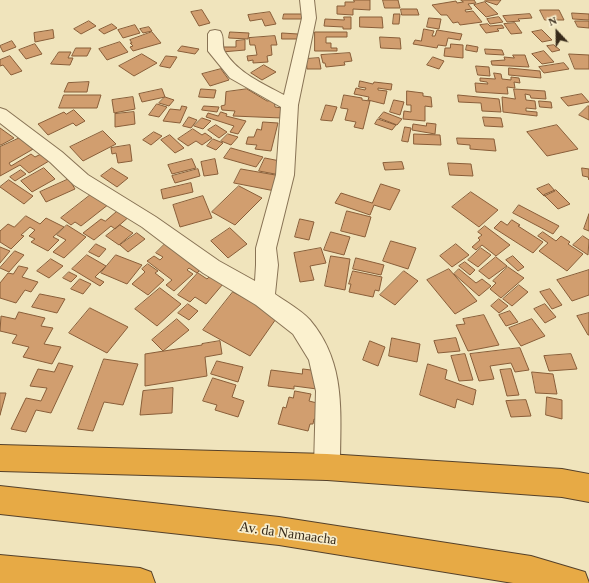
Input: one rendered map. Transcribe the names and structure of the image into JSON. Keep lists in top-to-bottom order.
{
  "streets": {
    "highway": ["Av. da Namaacha"]
  },
  "north": "top"
}
